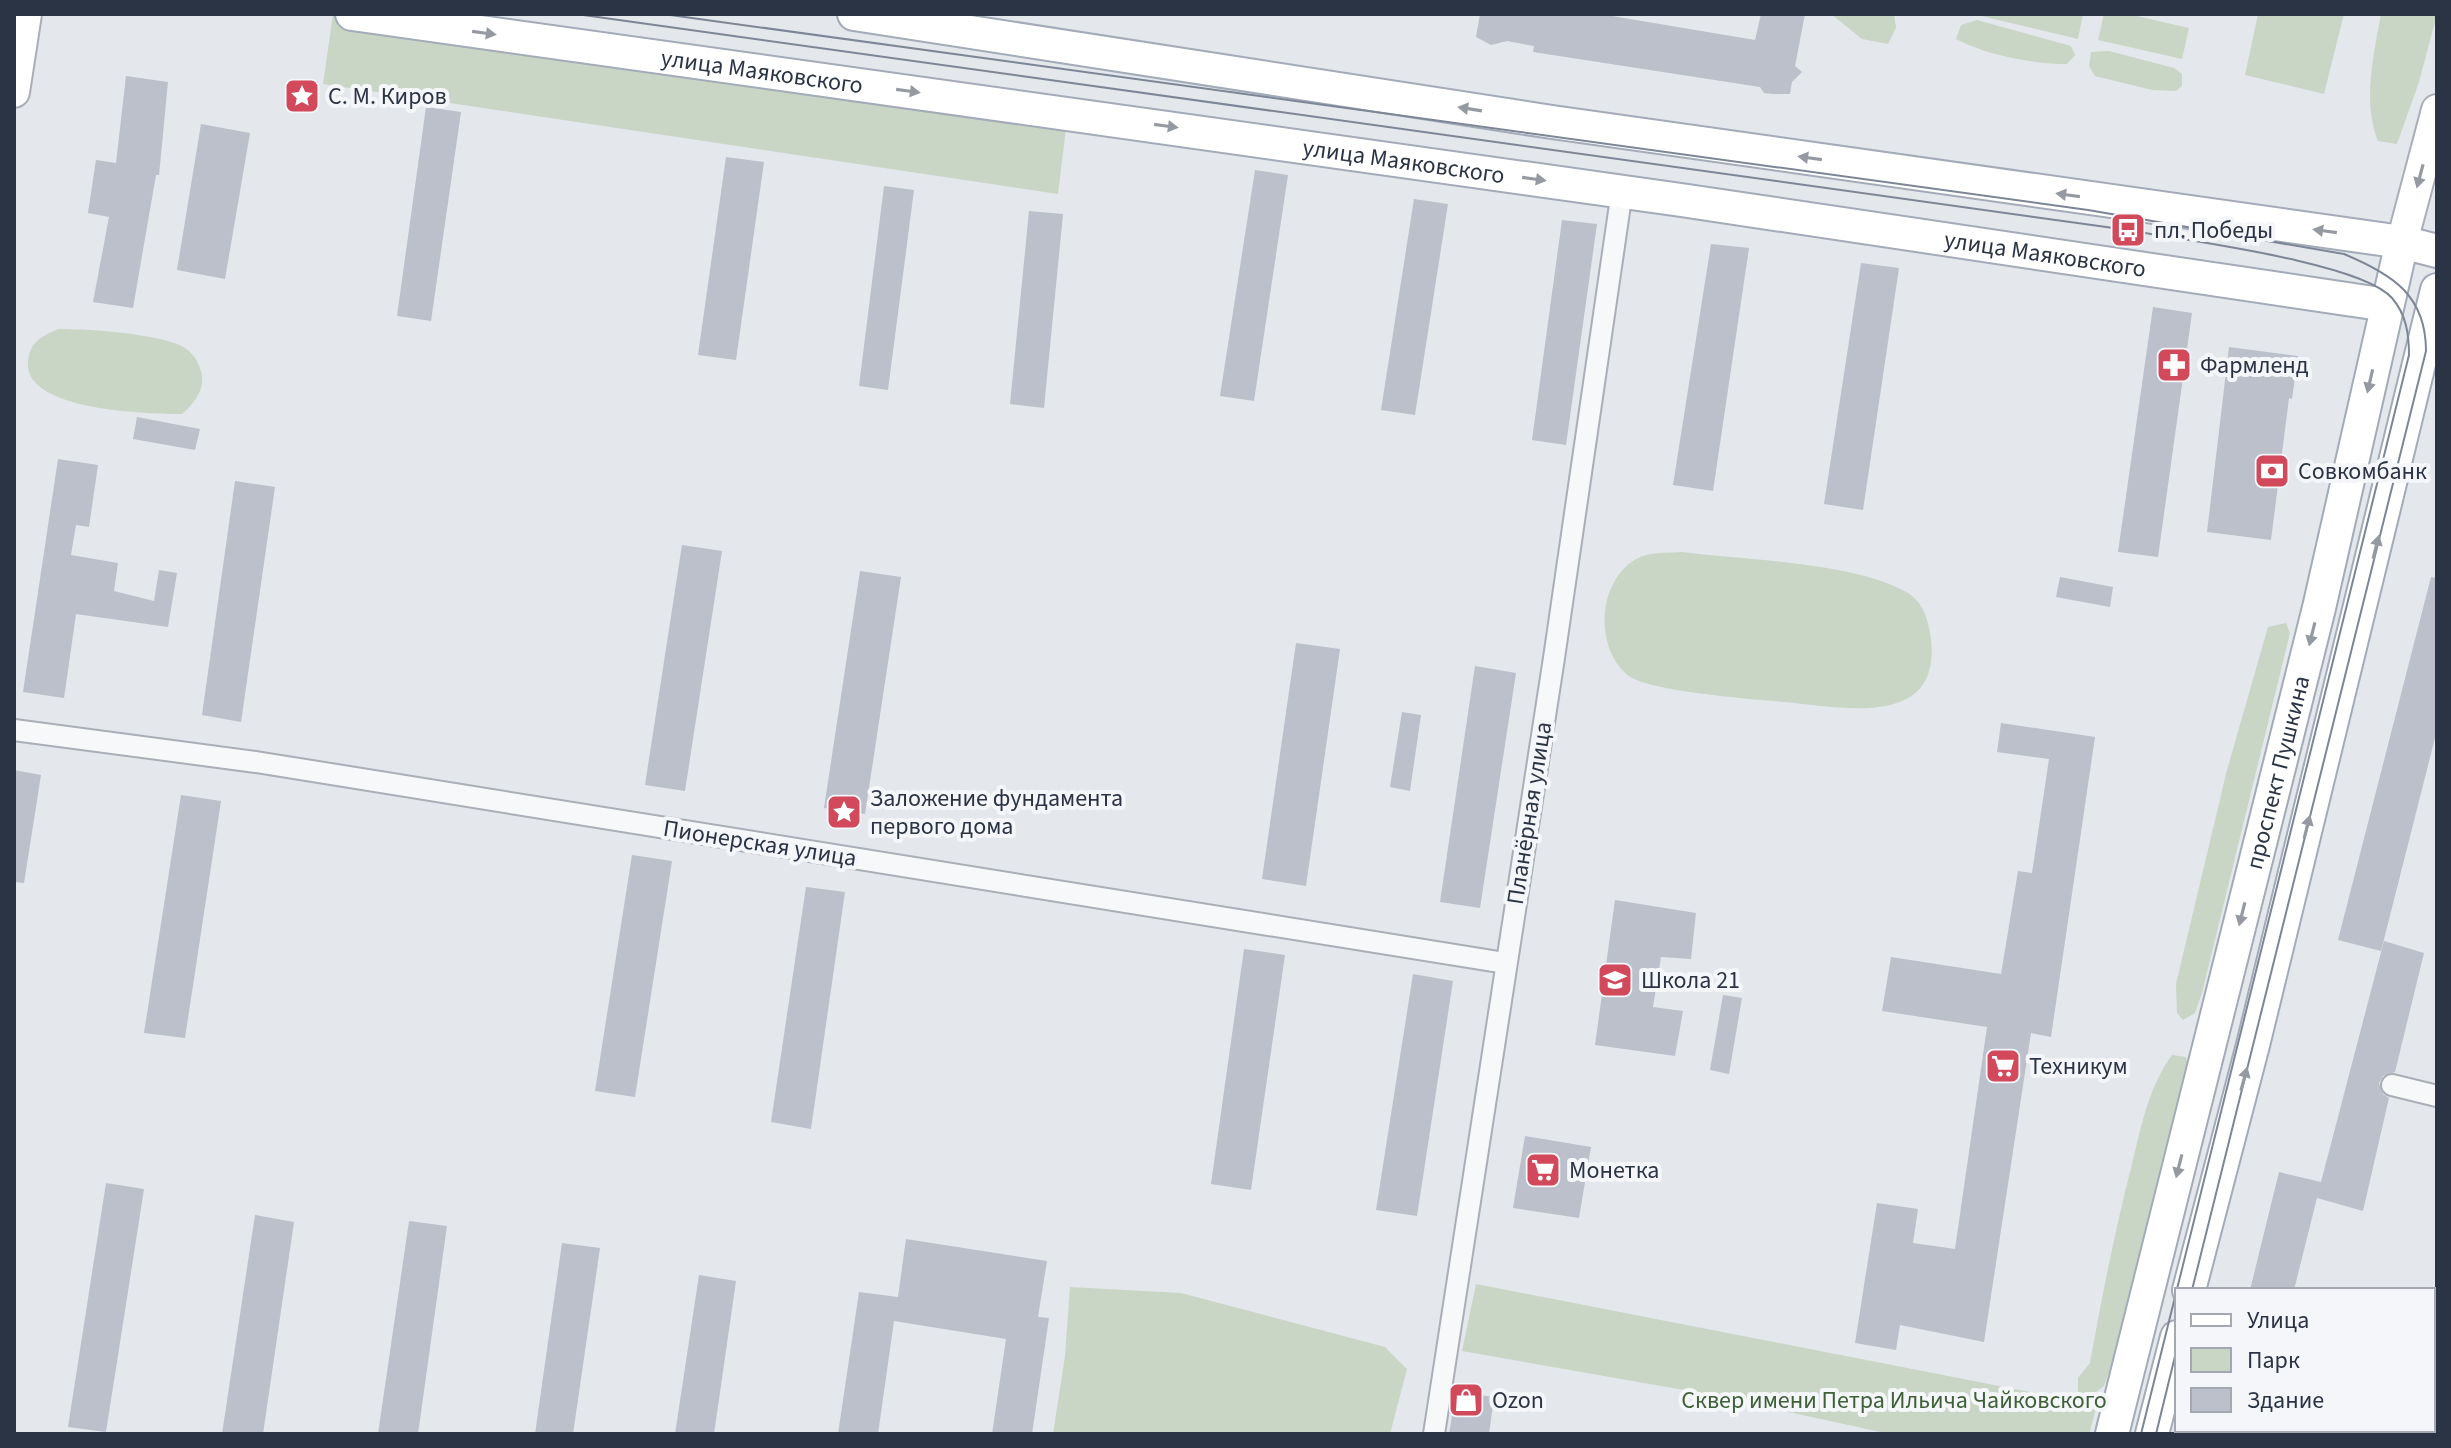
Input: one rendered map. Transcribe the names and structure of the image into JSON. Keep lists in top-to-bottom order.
{
  "streets": {
    "main road": ["улица Маяковского", "проспект Пушкина"],
    "street": ["Планёрная улица", "Пионерская улица"]
  },
  "crossings": [
    ["улица Маяковского", "проспект Пушкина"],
    ["улица Маяковского", "Планёрная улица"],
    ["Планёрная улица", "Пионерская улица"]
  ],
  "parks": ["Сквер имени Петра Ильича Чайковского"],
  "places": {
    "place": ["С. М. Киров", "Заложение фундамента первого дома"],
    "bus stop": ["пл. Победы"],
    "pharmacy": ["Фармленд"],
    "bank": ["Совкомбанк"],
    "school or university": ["Школа 21"],
    "supermarket": ["Техникум", "Монетка"],
    "shop": ["Ozon"]
  },
  "legend": ["Улица", "Парк", "Здание"]
}
